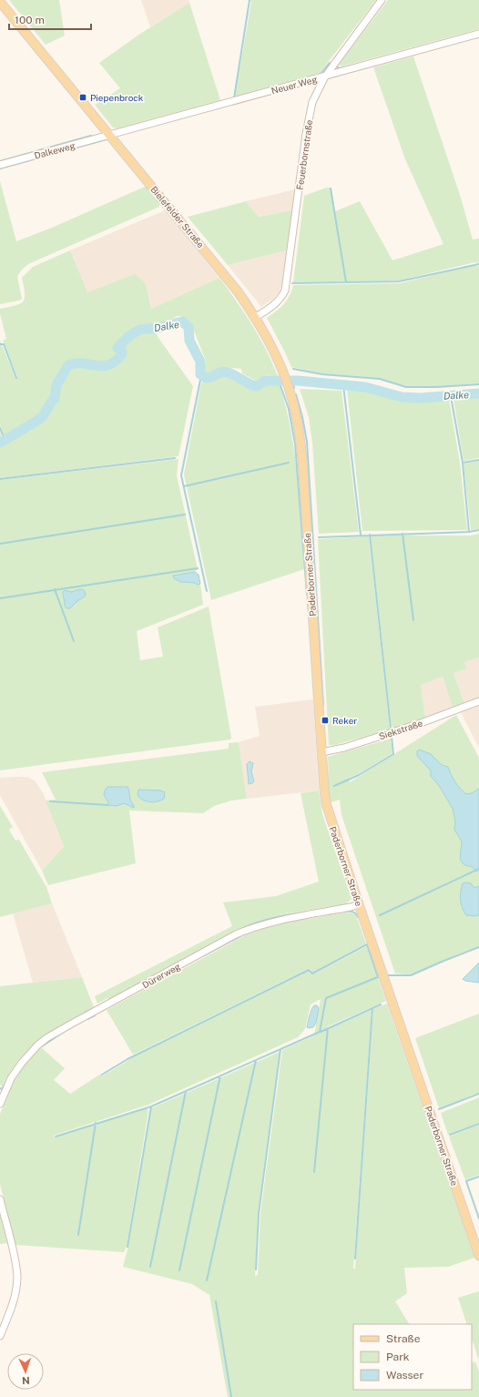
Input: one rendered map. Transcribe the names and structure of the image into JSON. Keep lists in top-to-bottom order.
{
  "streets": {
    "main road": ["Bielefelder Straße", "Paderborner Straße"],
    "street": [
      "Neuer Weg",
      "Dalkeweg",
      "Feuerbornstraße",
      "Siekstraße",
      "Dürerweg"
    ]
  },
  "crossings": [
    ["Neuer Weg", "Dalkeweg"],
    ["Neuer Weg", "Feuerbornstraße"],
    ["Neuer Weg", "Bielefelder Straße"],
    ["Dalkeweg", "Bielefelder Straße"],
    ["Feuerbornstraße", "Bielefelder Straße"],
    ["Bielefelder Straße", "Paderborner Straße"],
    ["Paderborner Straße", "Siekstraße"],
    ["Paderborner Straße", "Dürerweg"]
  ],
  "water": ["Dalke"],
  "places": {
    "transit": ["Piepenbrock", "Reker"]
  },
  "legend": ["Straße", "Park", "Wasser"],
  "scale_bar": "100 m",
  "north": "bottom"
}
